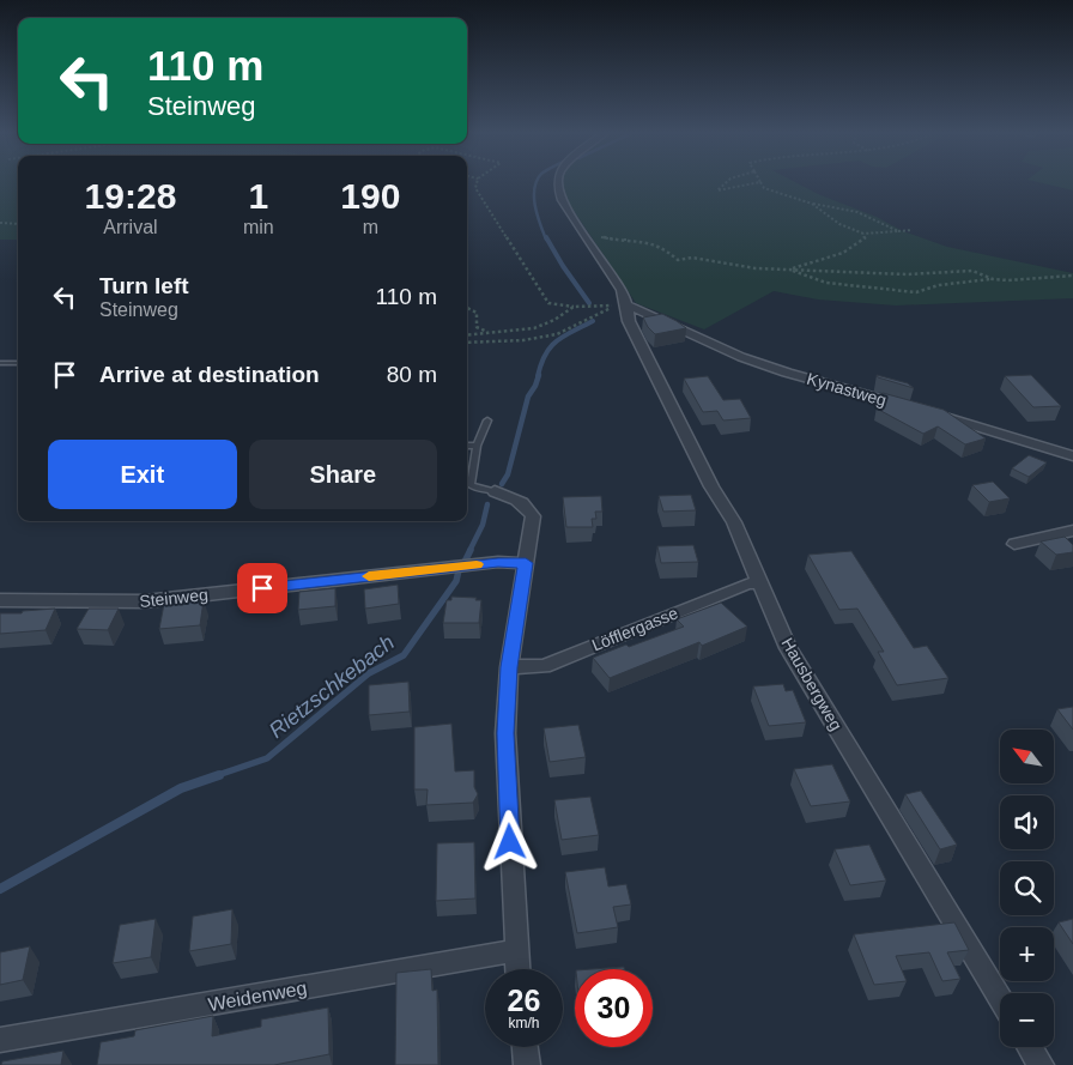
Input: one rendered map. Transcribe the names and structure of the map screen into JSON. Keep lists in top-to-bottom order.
{
  "streets": {
    "street": [
      "Kynastweg",
      "Steinweg",
      "Löfflergasse",
      "Hausbergweg",
      "Weidenweg"
    ]
  },
  "crossings": [
    ["Kynastweg", "Hausbergweg"],
    ["Löfflergasse", "Hausbergweg"]
  ],
  "water": ["Rietzschkebach"],
  "north": "top left",
  "page": {
    "turn": ["110 m", "Steinweg"],
    "eta": [
      "19:28",
      "Arrival",
      "1",
      "min",
      "190",
      "m"
    ],
    "list": [
      {
        "name": "Turn left",
        "note": "Steinweg",
        "value": "110 m"
      },
      {
        "name": "Arrive at destination",
        "value": "80 m"
      }
    ],
    "buttons": ["Exit", "Share"],
    "map_buttons": ["+", "−"],
    "speed": "26 km/h",
    "limit": "30"
  }
}
